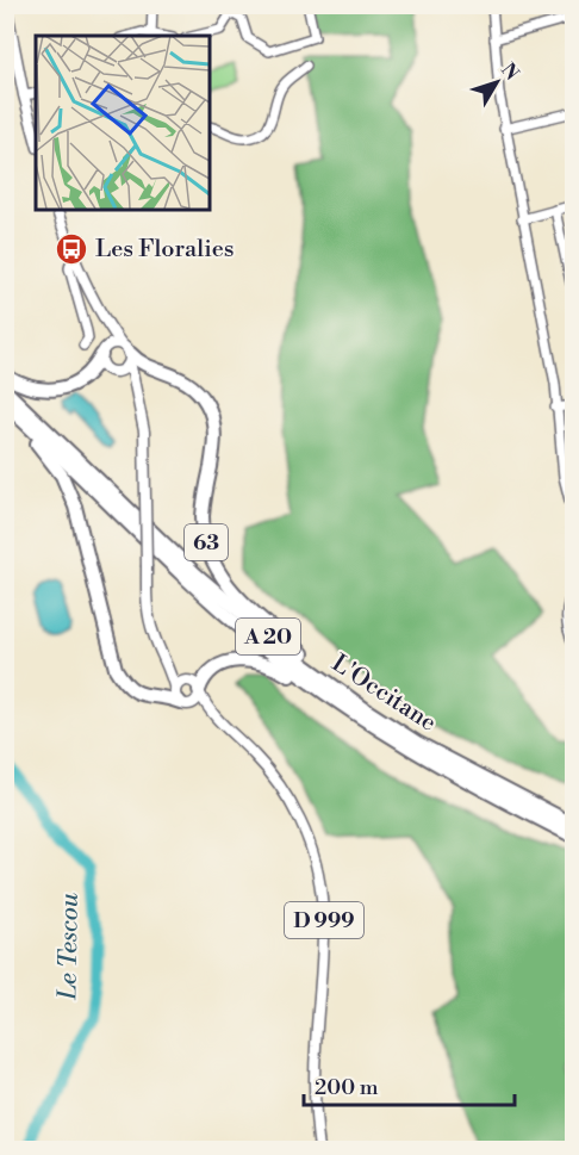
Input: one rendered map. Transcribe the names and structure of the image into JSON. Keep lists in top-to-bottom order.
{
  "streets": {
    "highway": ["63", "A 20", "L'Occitane"],
    "main road": ["D 999"]
  },
  "crossings": [
    ["63", "L'Occitane"]
  ],
  "water": ["Le Tescou"],
  "places": {
    "bus stop": ["Les Floralies"]
  },
  "scale_bar": "200 m",
  "north": "top right"
}
